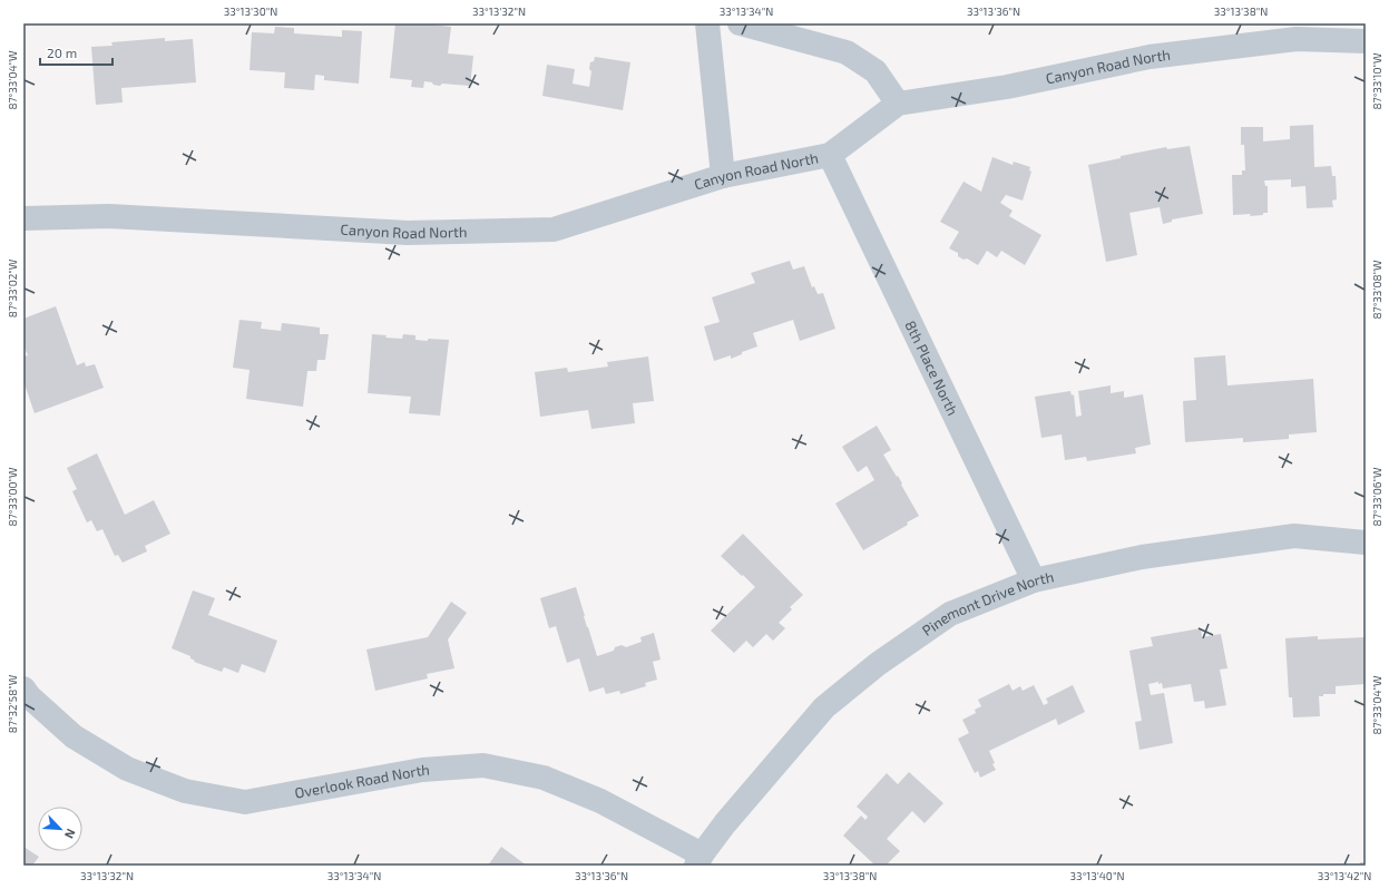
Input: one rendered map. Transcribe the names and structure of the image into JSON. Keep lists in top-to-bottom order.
{
  "streets": {
    "street": [
      "Canyon Road North",
      "8th Place North",
      "Pinemont Drive North",
      "Overlook Road North"
    ]
  },
  "crossings": [
    ["Canyon Road North", "8th Place North"],
    ["8th Place North", "Pinemont Drive North"],
    ["Pinemont Drive North", "Overlook Road North"]
  ],
  "scale_bar": "20 m",
  "north": "bottom right",
  "coordinates": [
    "33°13'30\"N",
    "33°13'32\"N",
    "33°13'34\"N",
    "33°13'36\"N",
    "33°13'38\"N",
    "87°33'04\"W",
    "87°33'10\"W",
    "87°33'02\"W",
    "87°33'08\"W",
    "87°33'00\"W",
    "87°33'06\"W",
    "87°32'58\"W",
    "33°13'40\"N",
    "33°13'42\"N"
  ]
}
